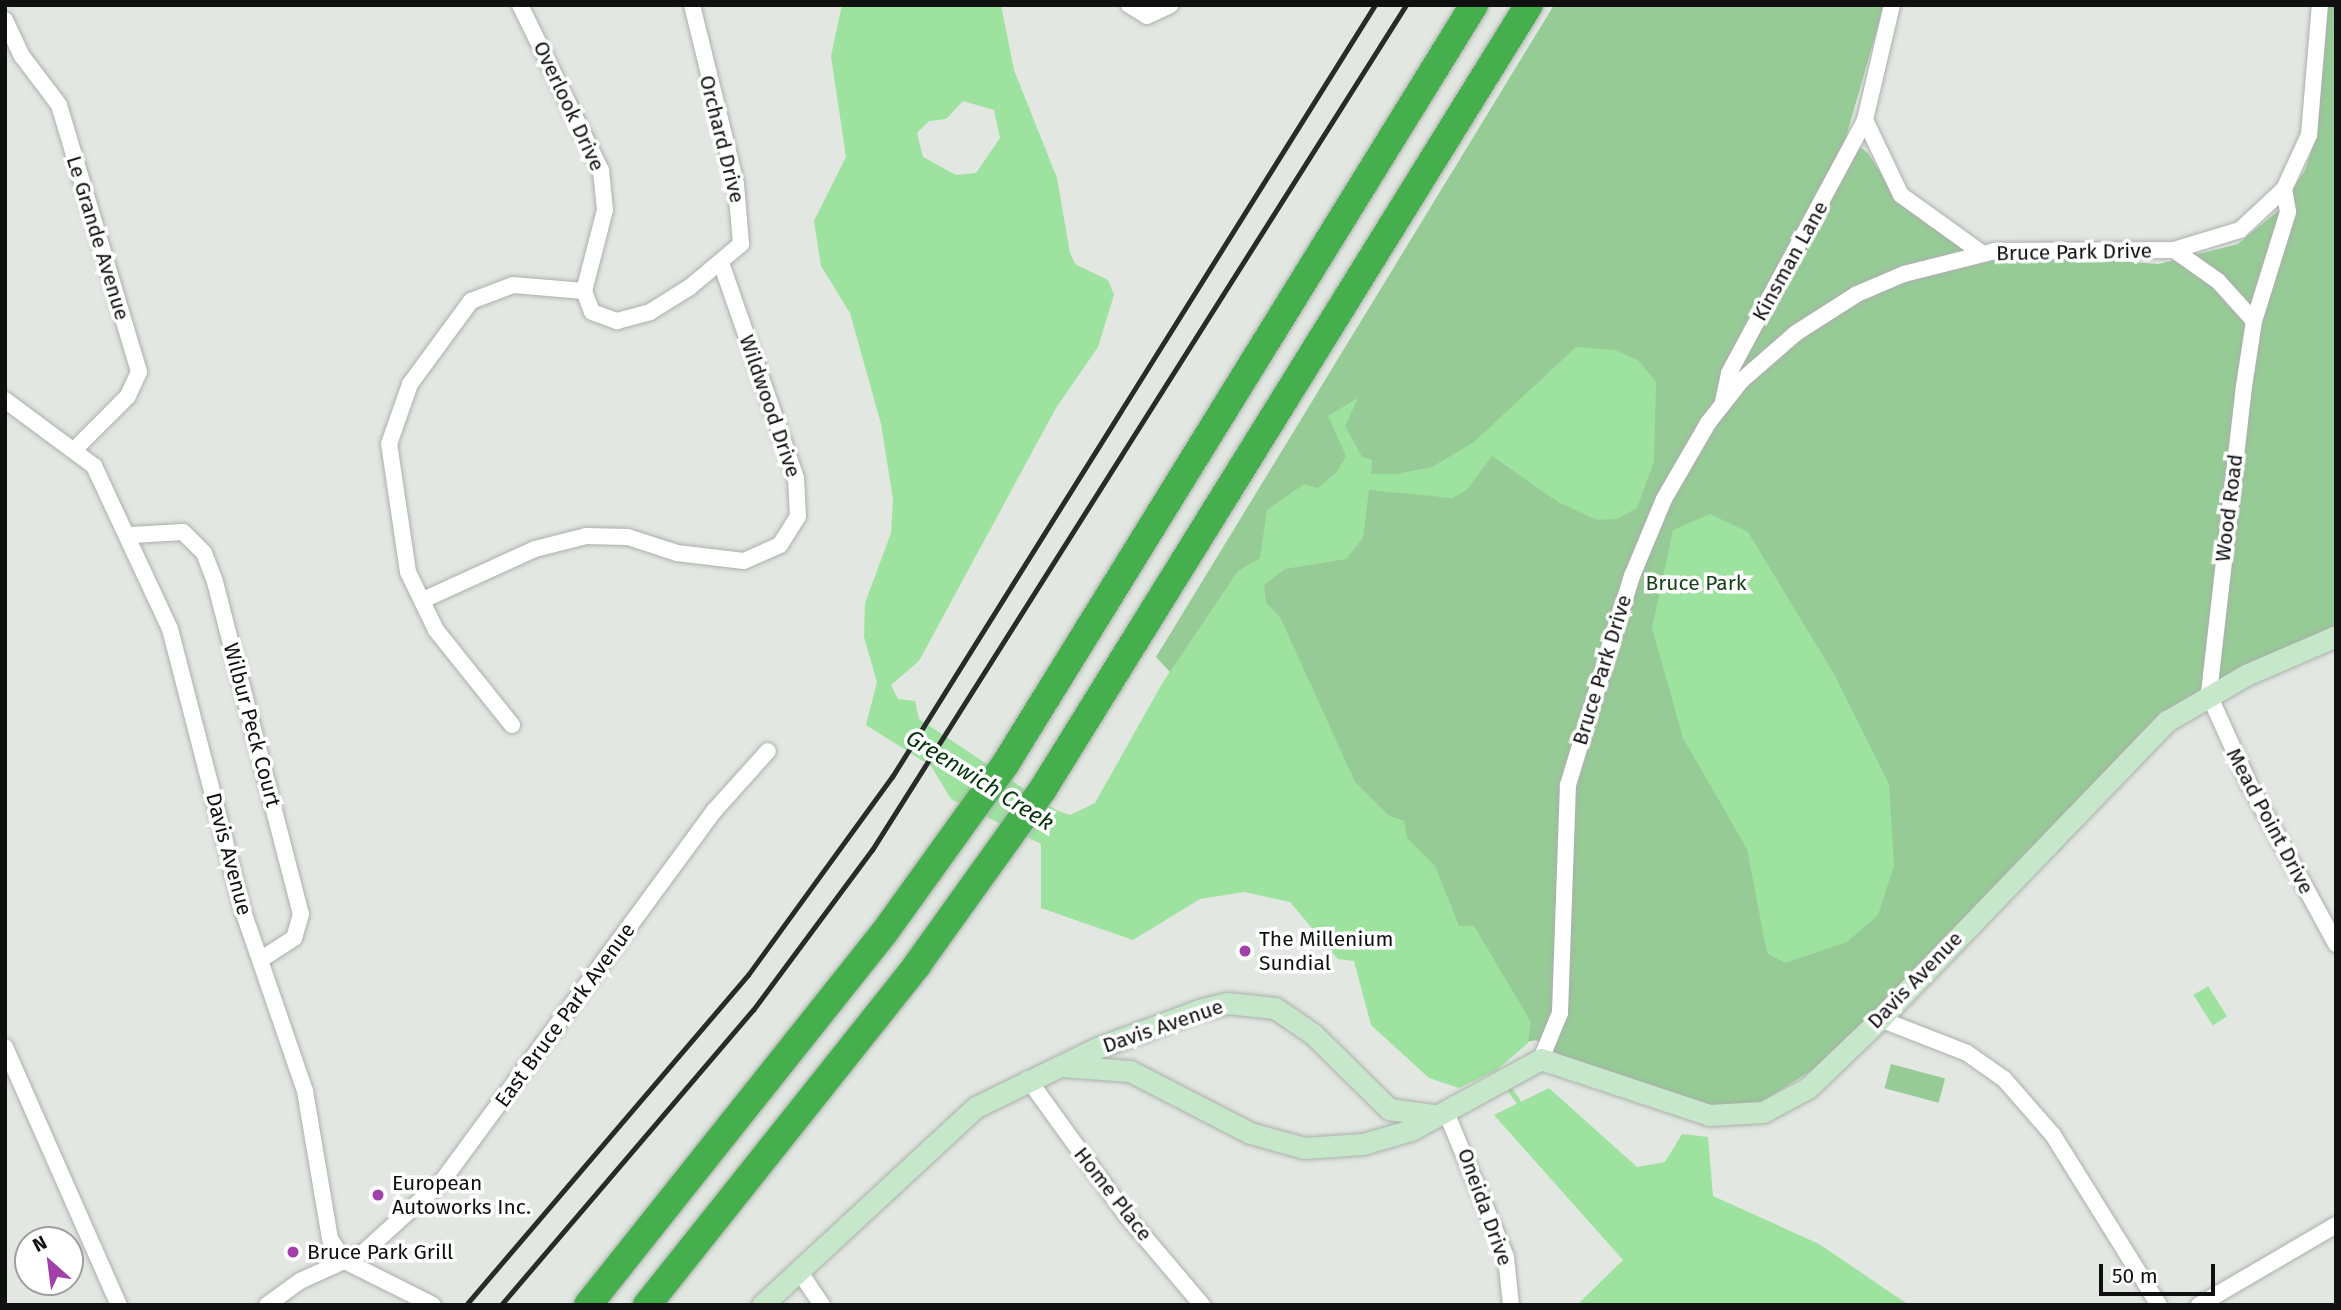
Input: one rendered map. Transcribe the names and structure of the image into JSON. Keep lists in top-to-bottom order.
{
  "streets": {
    "main road": ["Davis Avenue"],
    "street": [
      "Overlook Drive",
      "Orchard Drive",
      "Le Grande Avenue",
      "Bruce Park Drive",
      "Kinsman Lane",
      "Wildwood Drive",
      "Wood Road",
      "Wilbur Peck Court",
      "Mead Point Drive",
      "East Bruce Park Avenue",
      "Home Place",
      "Oneida Drive"
    ]
  },
  "crossings": [
    ["Orchard Drive", "Wildwood Drive"],
    ["Le Grande Avenue", "Davis Avenue"],
    ["Bruce Park Drive", "Kinsman Lane"],
    ["Bruce Park Drive", "Wood Road"],
    ["Bruce Park Drive", "Davis Avenue"],
    ["Wood Road", "Mead Point Drive"],
    ["Wood Road", "Davis Avenue"],
    ["Wilbur Peck Court", "Davis Avenue"],
    ["Mead Point Drive", "Davis Avenue"],
    ["Davis Avenue", "East Bruce Park Avenue"],
    ["Davis Avenue", "Home Place"],
    ["Davis Avenue", "Oneida Drive"]
  ],
  "water": ["Greenwich Creek"],
  "parks": ["Bruce Park"],
  "places": ["The Millenium Sundial", "European Autoworks Inc.", "Bruce Park Grill"],
  "scale_bar": "50 m",
  "north": "top left"
}
